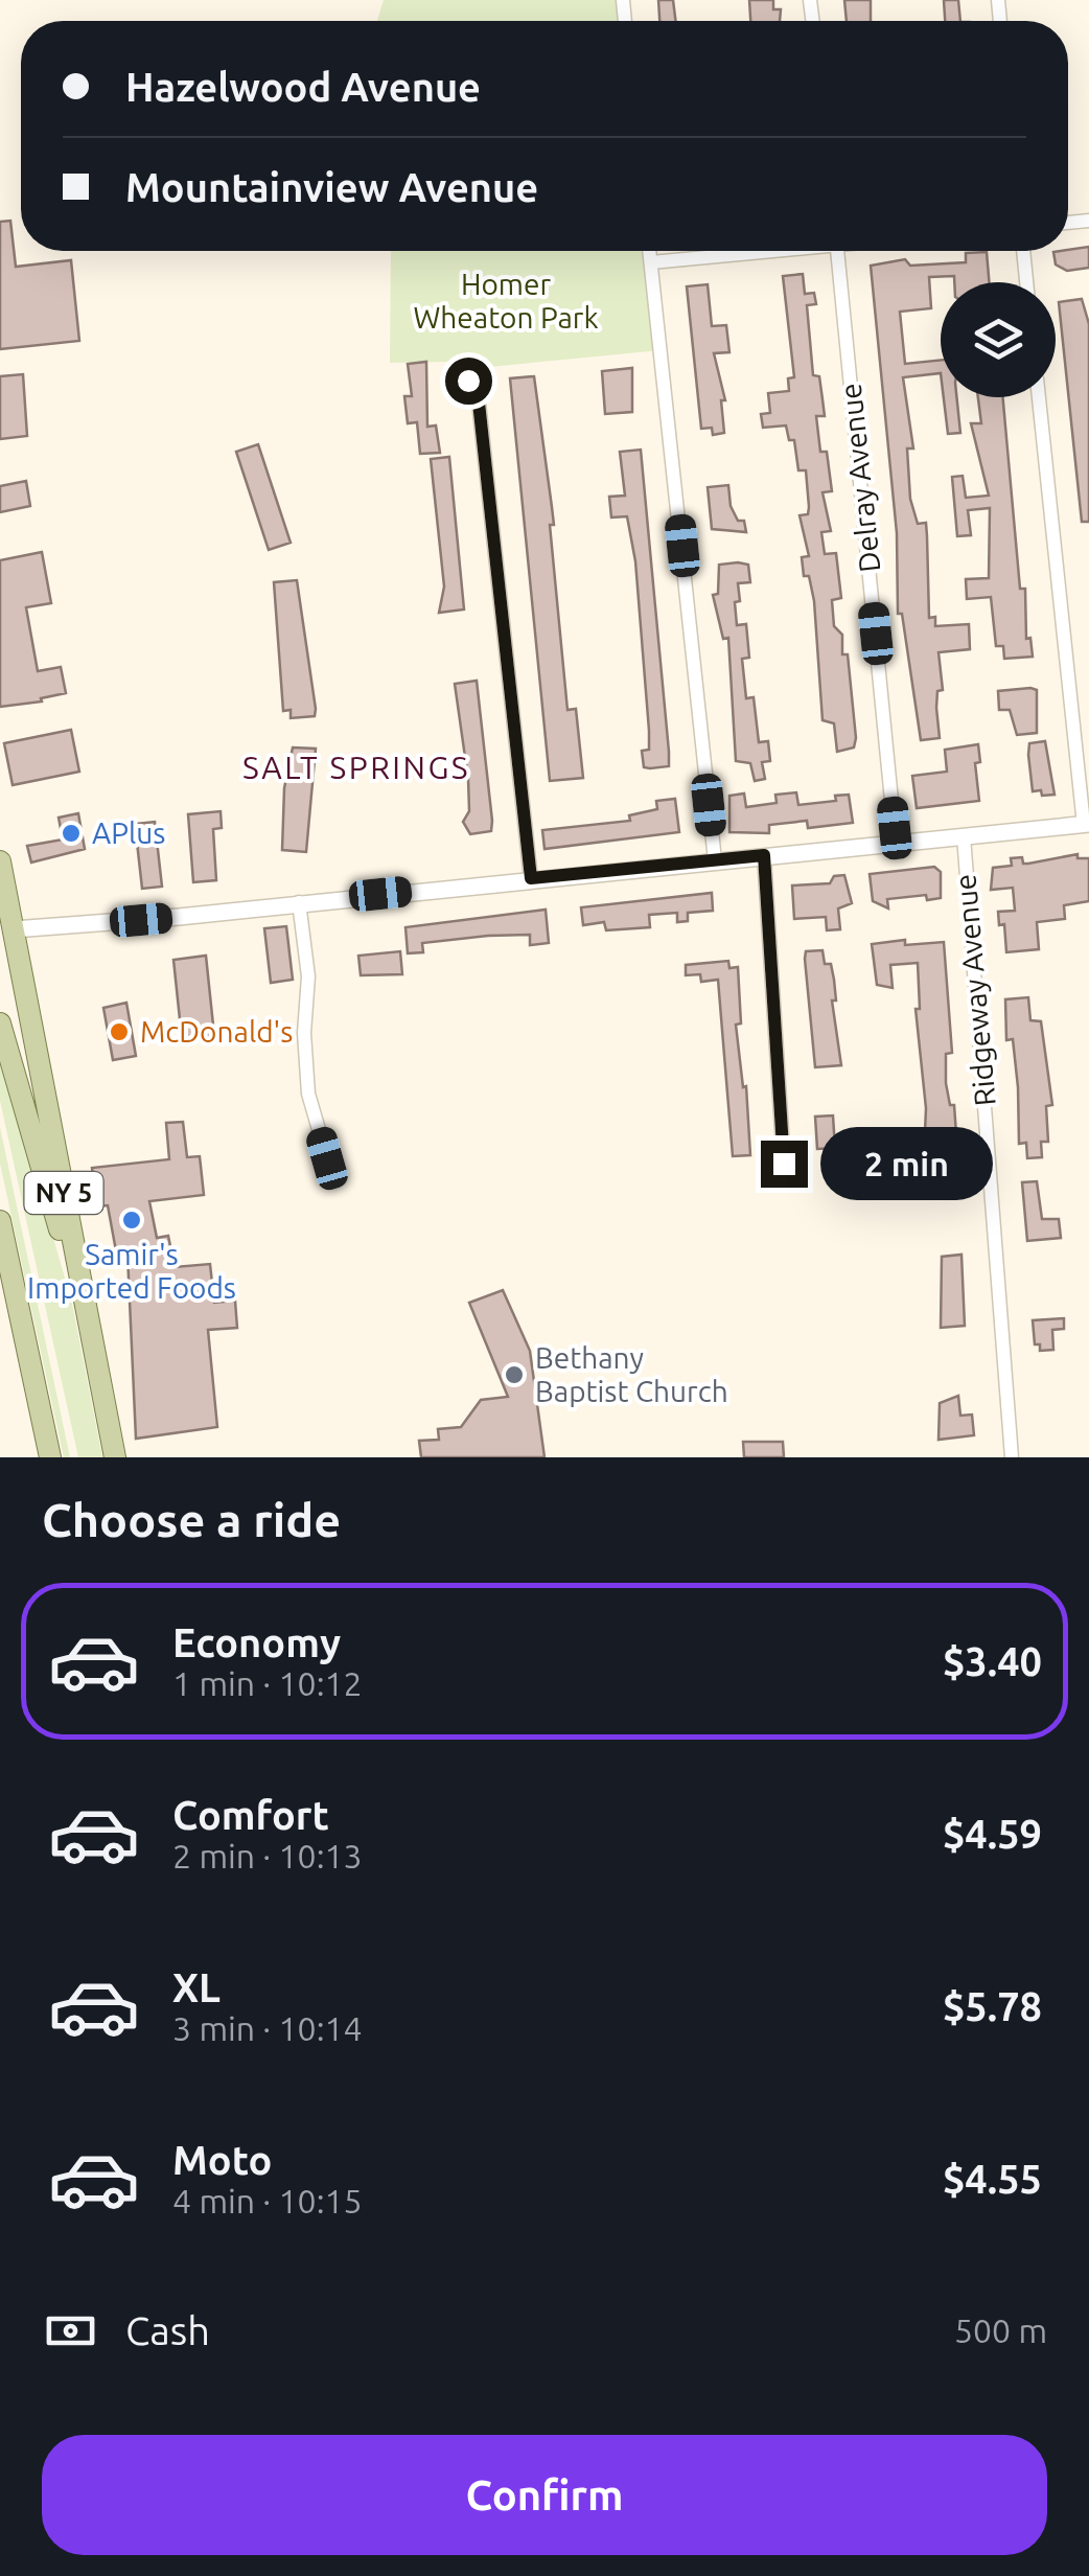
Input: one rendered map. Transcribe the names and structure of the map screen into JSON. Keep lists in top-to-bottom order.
{
  "streets": {
    "main road": ["NY 5"],
    "street": ["Delray Avenue", "Ridgeway Avenue"]
  },
  "districts": ["SALT SPRINGS"],
  "parks": ["Homer Wheaton Park"],
  "places": [
    "APlus",
    "McDonald's",
    "Samir's Imported Foods",
    "Bethany Baptist Church"
  ],
  "page": {
    "banner": ["Hazelwood Avenue", "Mountainview Avenue"],
    "bubble": "2 min",
    "heading": "Choose a ride",
    "list": [
      {
        "name": "Economy",
        "note": "1 min · 10:12",
        "value": "$3.40"
      },
      {
        "name": "Comfort",
        "note": "2 min · 10:13",
        "value": "$4.59"
      },
      {
        "name": "XL",
        "note": "3 min · 10:14",
        "value": "$5.78"
      },
      {
        "name": "Moto",
        "note": "4 min · 10:15",
        "value": "$4.55"
      }
    ],
    "pay": ["Cash", "500 m"],
    "buttons": "Confirm"
  }
}
